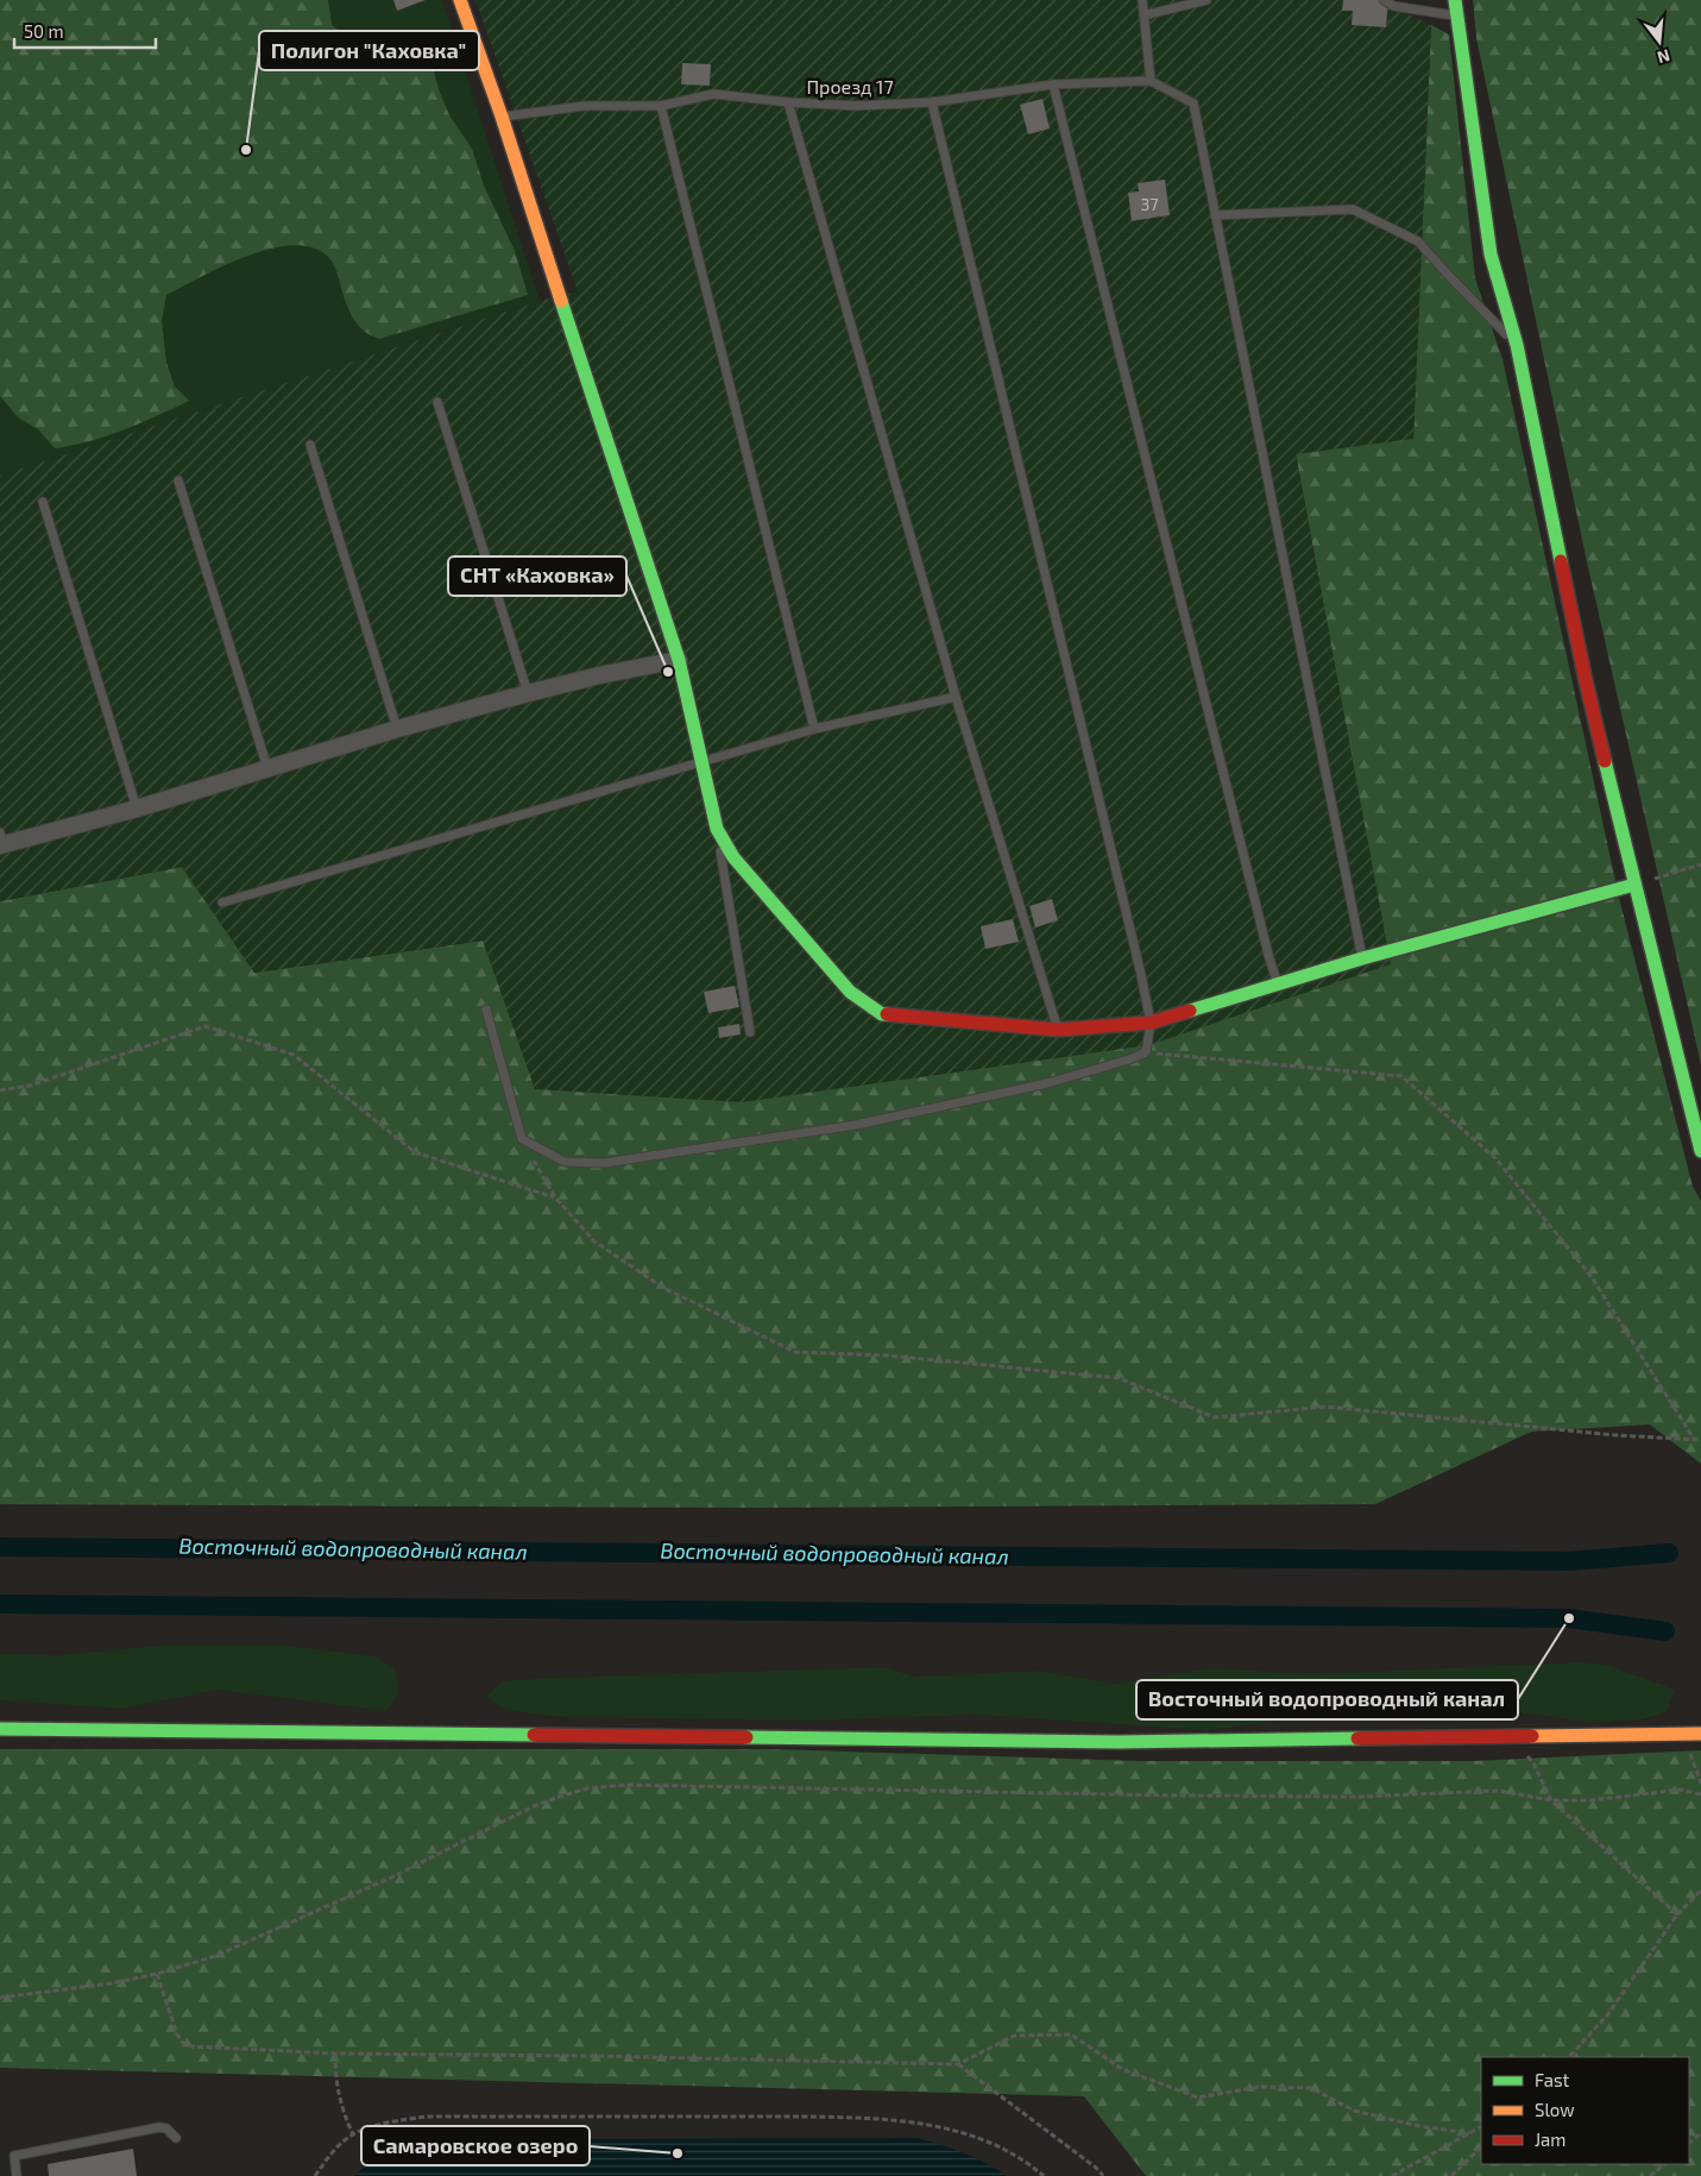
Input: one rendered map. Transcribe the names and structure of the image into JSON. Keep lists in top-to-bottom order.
{
  "streets": {
    "lane": ["Проезд 17"]
  },
  "water": ["Восточный водопроводный канал"],
  "places": [
    "Полигон \"Каховка\"",
    "СНТ «Каховка»",
    "Восточный водопроводный канал",
    "Самаровское озеро"
  ],
  "house_numbers": ["37"],
  "legend": ["Fast", "Slow", "Jam"],
  "scale_bar": "50 m",
  "north": "bottom"
}
